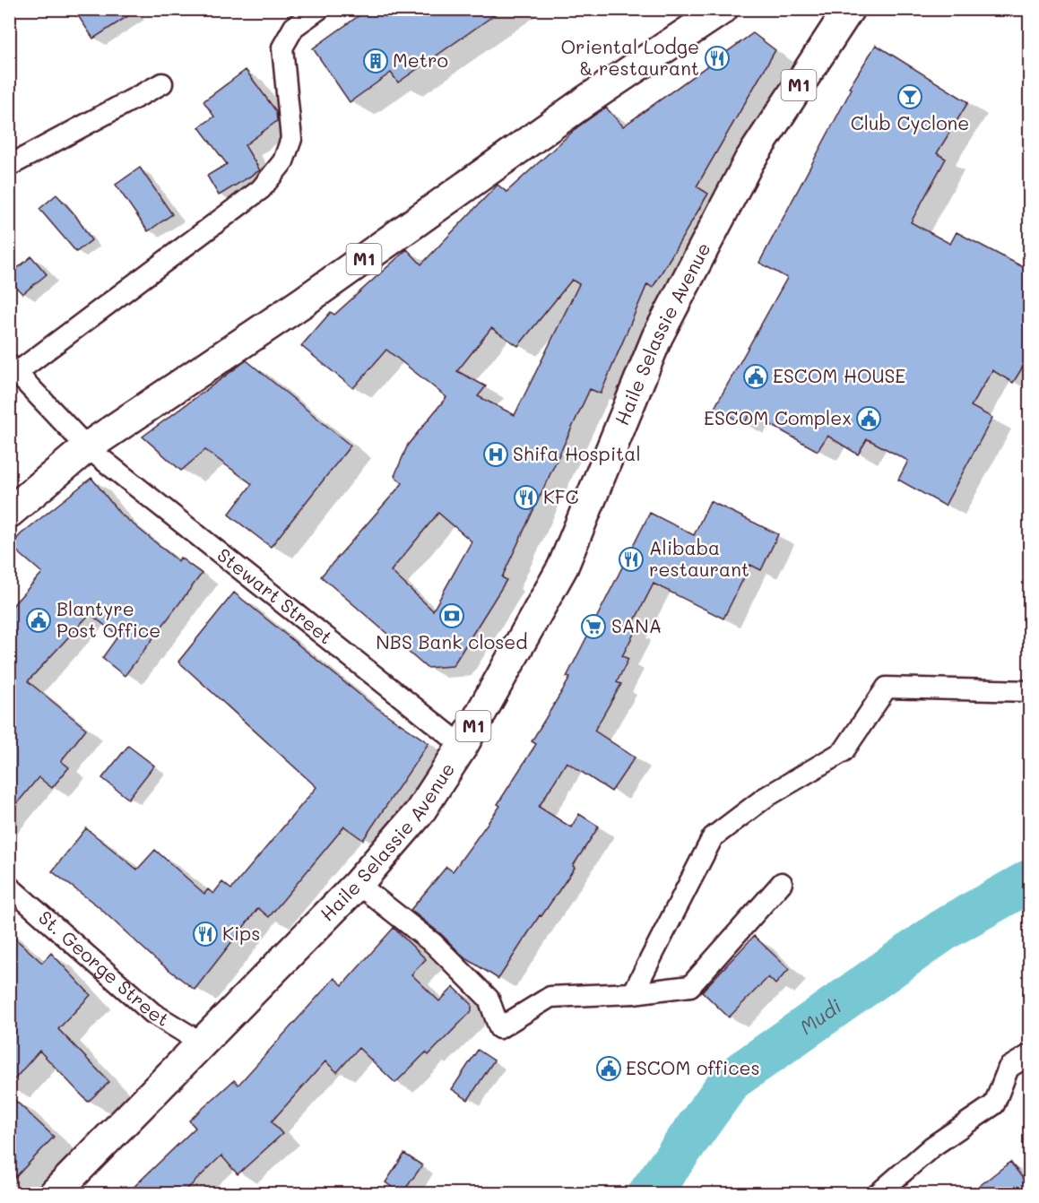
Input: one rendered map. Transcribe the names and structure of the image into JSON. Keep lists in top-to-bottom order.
{
  "streets": {
    "highway": ["M1", "Haile Selassie Avenue"],
    "street": ["Stewart Street", "St. George Street"]
  },
  "crossings": [
    ["M1", "Stewart Street"],
    ["Haile Selassie Avenue", "Stewart Street"],
    ["Haile Selassie Avenue", "St. George Street"]
  ],
  "water": ["Mudi"],
  "places": {
    "restaurant": [
      "Oriental Lodge & restaurant",
      "KFC",
      "Alibaba restaurant",
      "Kips"
    ],
    "building": ["Metro"],
    "bar": ["Club Cyclone"],
    "public building": [
      "ESCOM HOUSE",
      "ESCOM Complex",
      "Blantyre Post Office",
      "ESCOM offices"
    ],
    "hospital": ["Shifa Hospital"],
    "bank": ["NBS Bank closed"],
    "supermarket": ["SANA"]
  }
}
